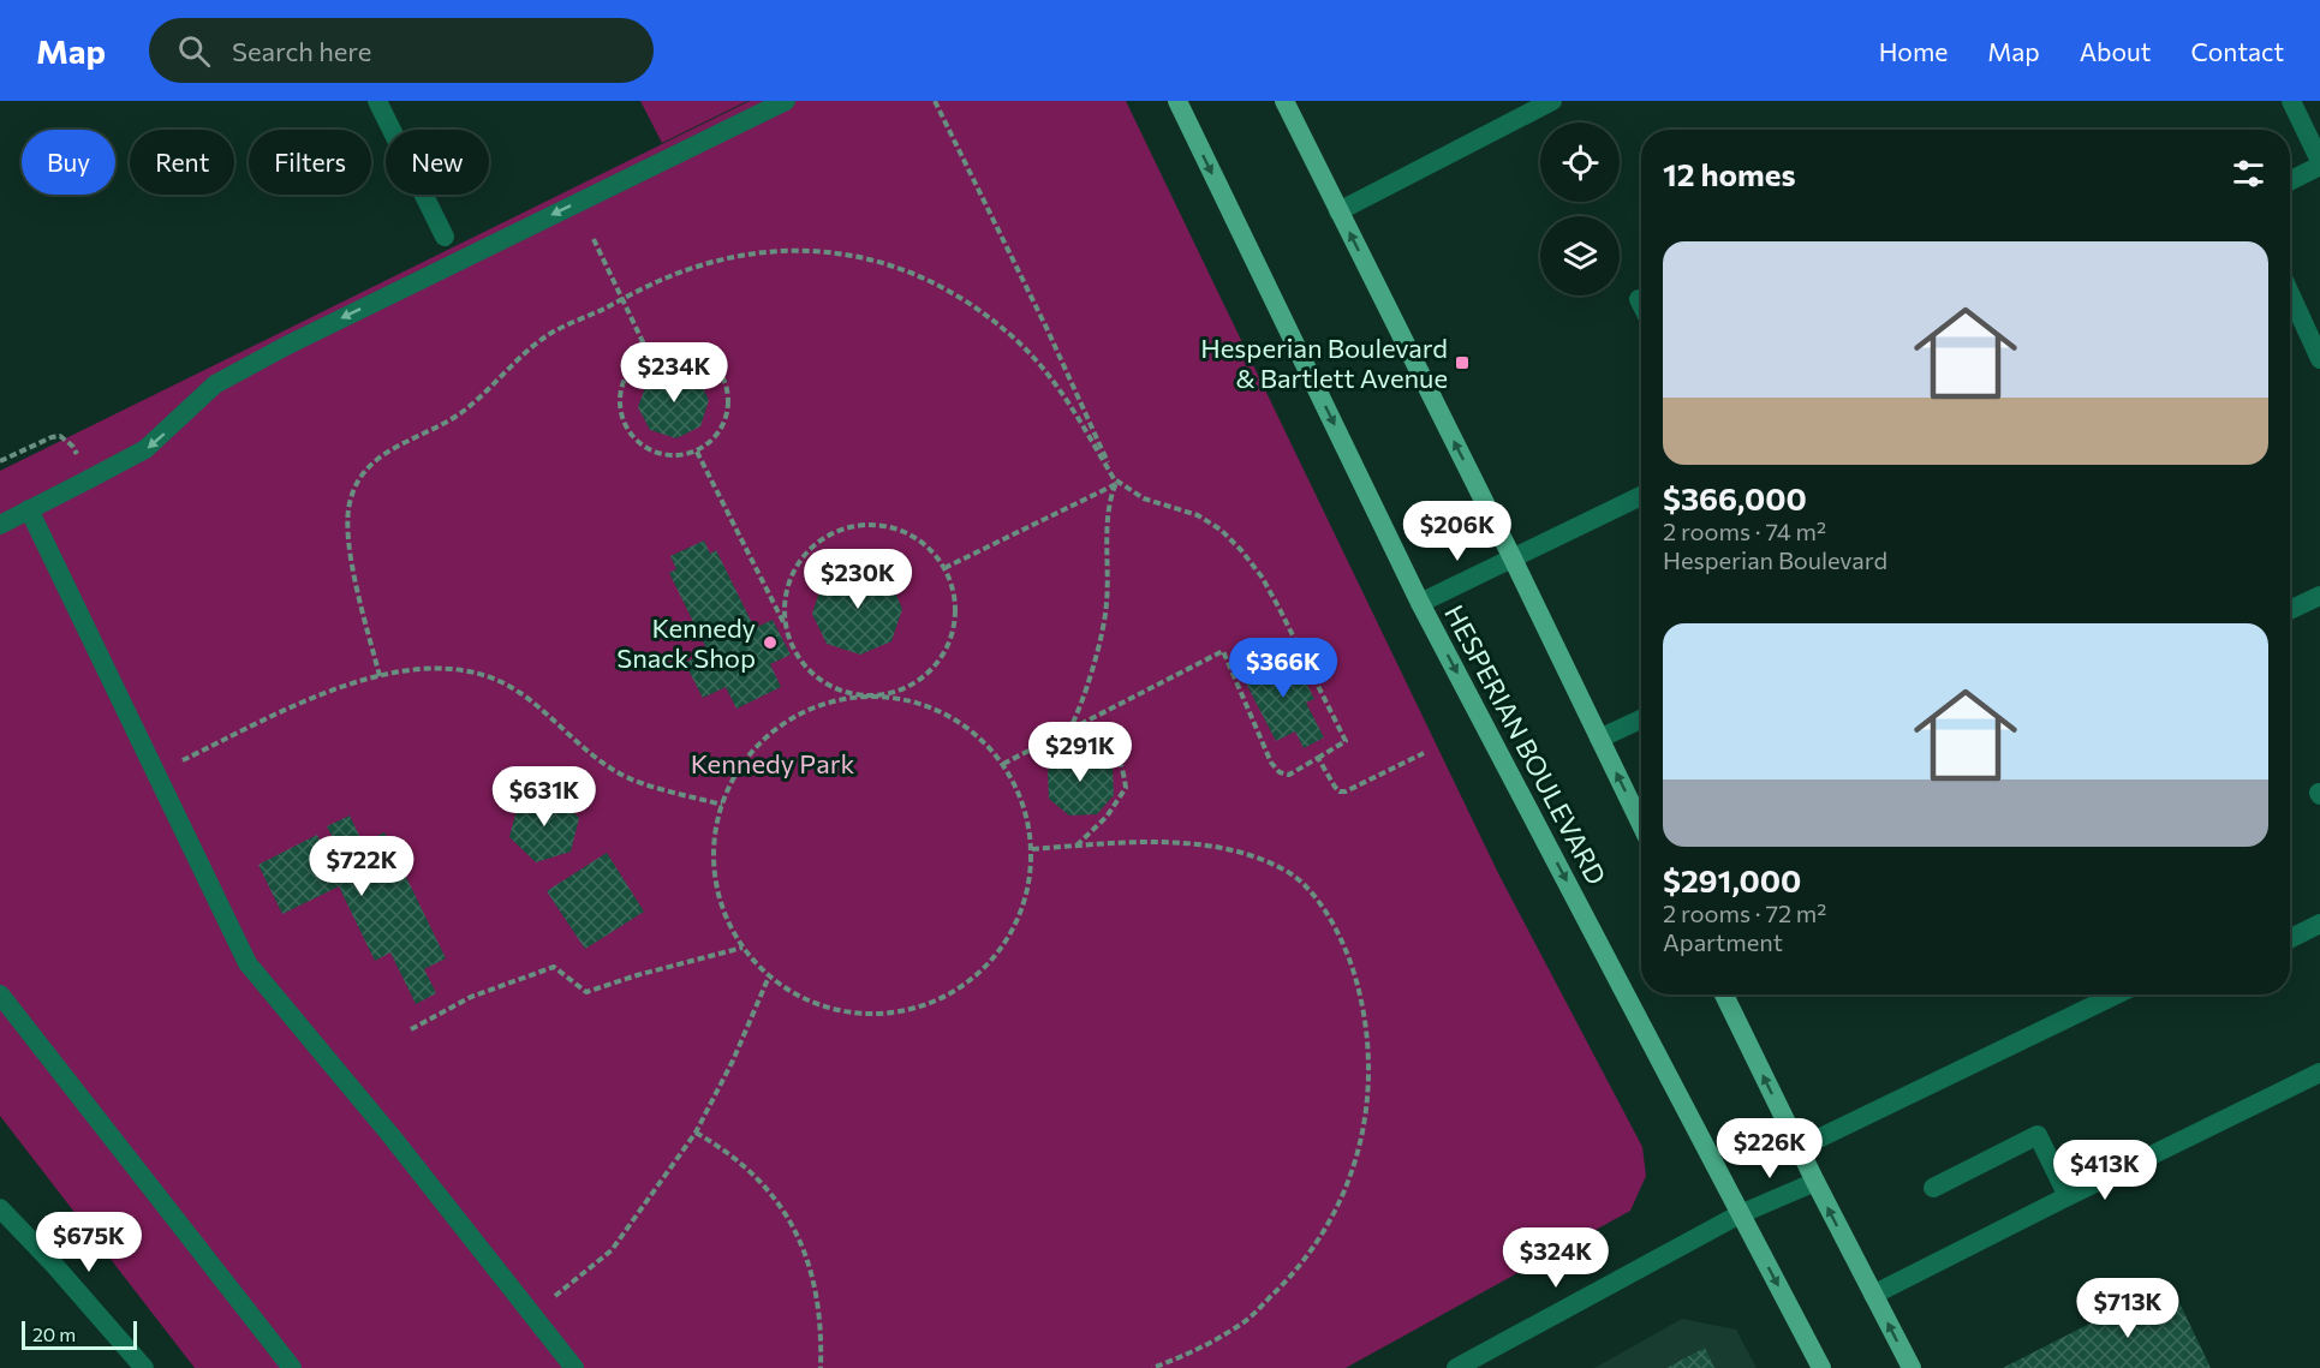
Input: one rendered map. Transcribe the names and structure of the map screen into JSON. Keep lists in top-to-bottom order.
{
  "streets": {
    "main road": ["HESPERIAN BOULEVARD"]
  },
  "parks": ["Kennedy Park"],
  "places": {
    "transit": ["Hesperian Boulevard & Bartlett Avenue"],
    "other": ["Kennedy Snack Shop"]
  },
  "scale_bar": "20 m",
  "page": {
    "header": "Map",
    "search": "Search here",
    "nav": [
      "Home",
      "Map",
      "About",
      "Contact"
    ],
    "chip": [
      "Buy",
      "Rent",
      "Filters",
      "New"
    ],
    "heading": "12 homes",
    "list": [
      {
        "name": "$366,000",
        "note": "2 rooms · 74 m² · Hesperian Boulevard"
      },
      {
        "name": "$291,000",
        "note": "2 rooms · 72 m² · Apartment"
      }
    ],
    "price": [
      "$234K",
      "$206K",
      "$230K",
      "$366K",
      "$291K",
      "$631K",
      "$722K",
      "$226K",
      "$413K",
      "$675K",
      "$324K",
      "$713K"
    ],
    "scale": "20 m"
  }
}
